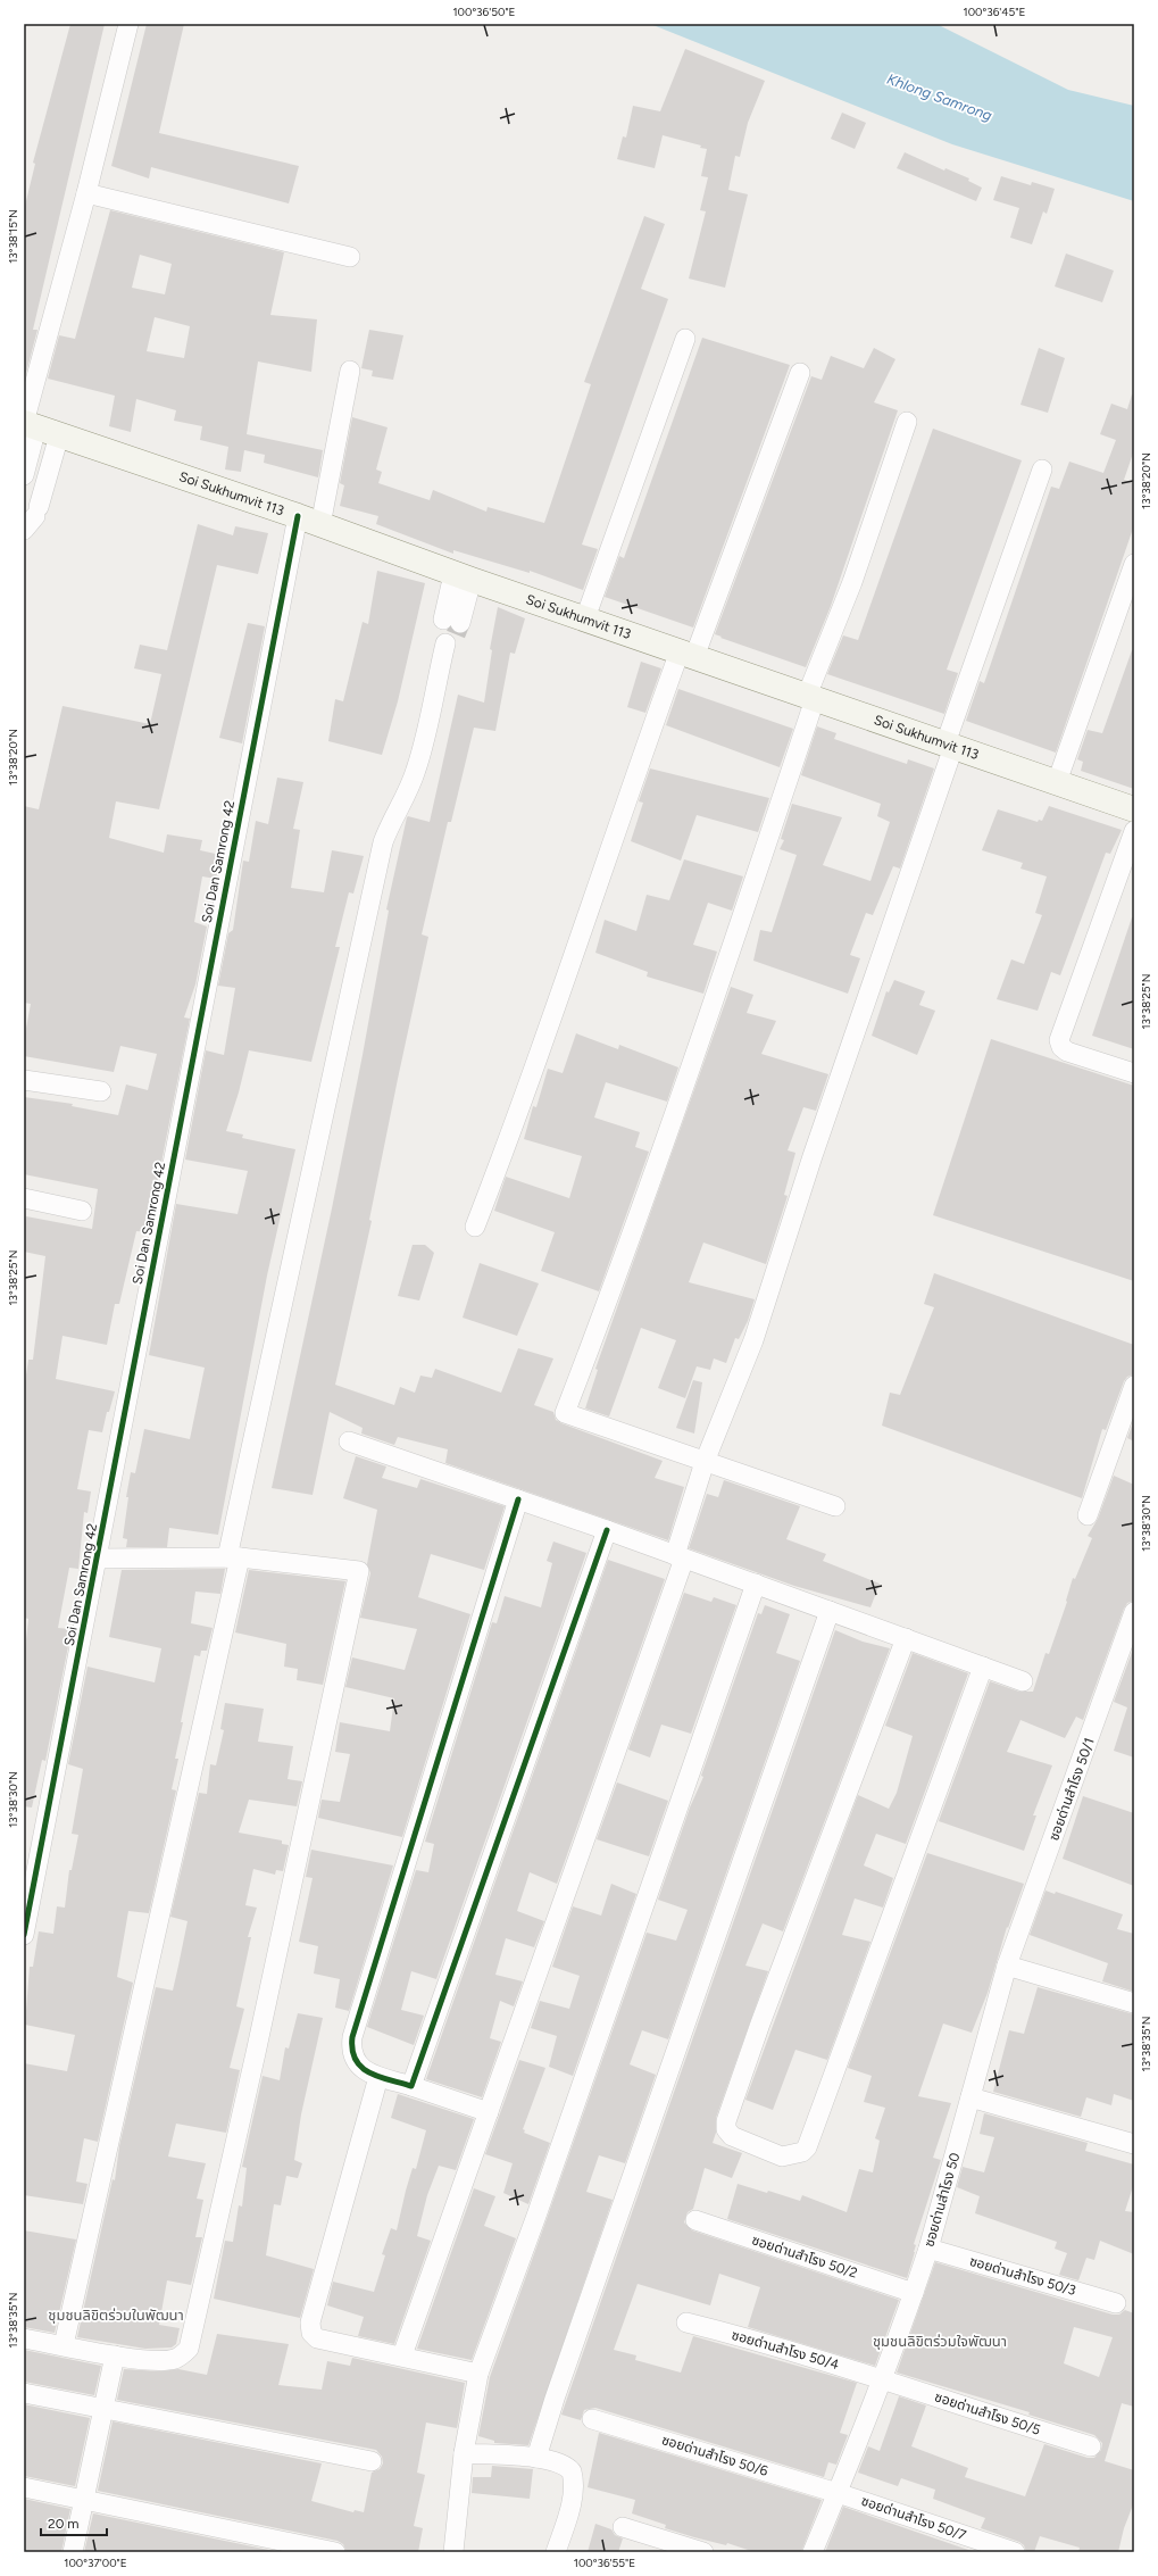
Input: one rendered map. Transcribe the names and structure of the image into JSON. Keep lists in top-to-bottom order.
{
  "streets": {
    "main road": ["Soi Sukhumvit 113"],
    "street": [
      "Soi Dan Samrong 42",
      "ซอยด่านสำโรง 50/1",
      "ซอยด่านสำโรง 50",
      "ซอยด่านสำโรง 50/2",
      "ซอยด่านสำโรง 50/3",
      "ซอยด่านสำโรง 50/4",
      "ซอยด่านสำโรง 50/5",
      "ซอยด่านสำโรง 50/6",
      "ซอยด่านสำโรง 50/7"
    ]
  },
  "crossings": [
    ["Soi Sukhumvit 113", "Soi Dan Samrong 42"],
    ["ซอยด่านสำโรง 50/1", "ซอยด่านสำโรง 50"],
    ["ซอยด่านสำโรง 50", "ซอยด่านสำโรง 50/2"],
    ["ซอยด่านสำโรง 50", "ซอยด่านสำโรง 50/3"],
    ["ซอยด่านสำโรง 50", "ซอยด่านสำโรง 50/4"],
    ["ซอยด่านสำโรง 50", "ซอยด่านสำโรง 50/5"],
    ["ซอยด่านสำโรง 50", "ซอยด่านสำโรง 50/6"],
    ["ซอยด่านสำโรง 50", "ซอยด่านสำโรง 50/7"],
    ["ซอยด่านสำโรง 50/4", "ซอยด่านสำโรง 50/5"],
    ["ซอยด่านสำโรง 50/6", "ซอยด่านสำโรง 50/7"]
  ],
  "districts": ["ชุมชนลิขิตร่วมในพัฒนา", "ชุมชนลิขิตร่วมใจพัฒนา"],
  "water": ["Khlong Samrong"],
  "scale_bar": "20 m",
  "coordinates": [
    "100°36'50\"E",
    "100°36'45\"E",
    "13°38'15\"N",
    "13°38'20\"N",
    "13°38'25\"N",
    "13°38'30\"N",
    "13°38'35\"N",
    "100°37'00\"E",
    "100°36'55\"E"
  ]
}
